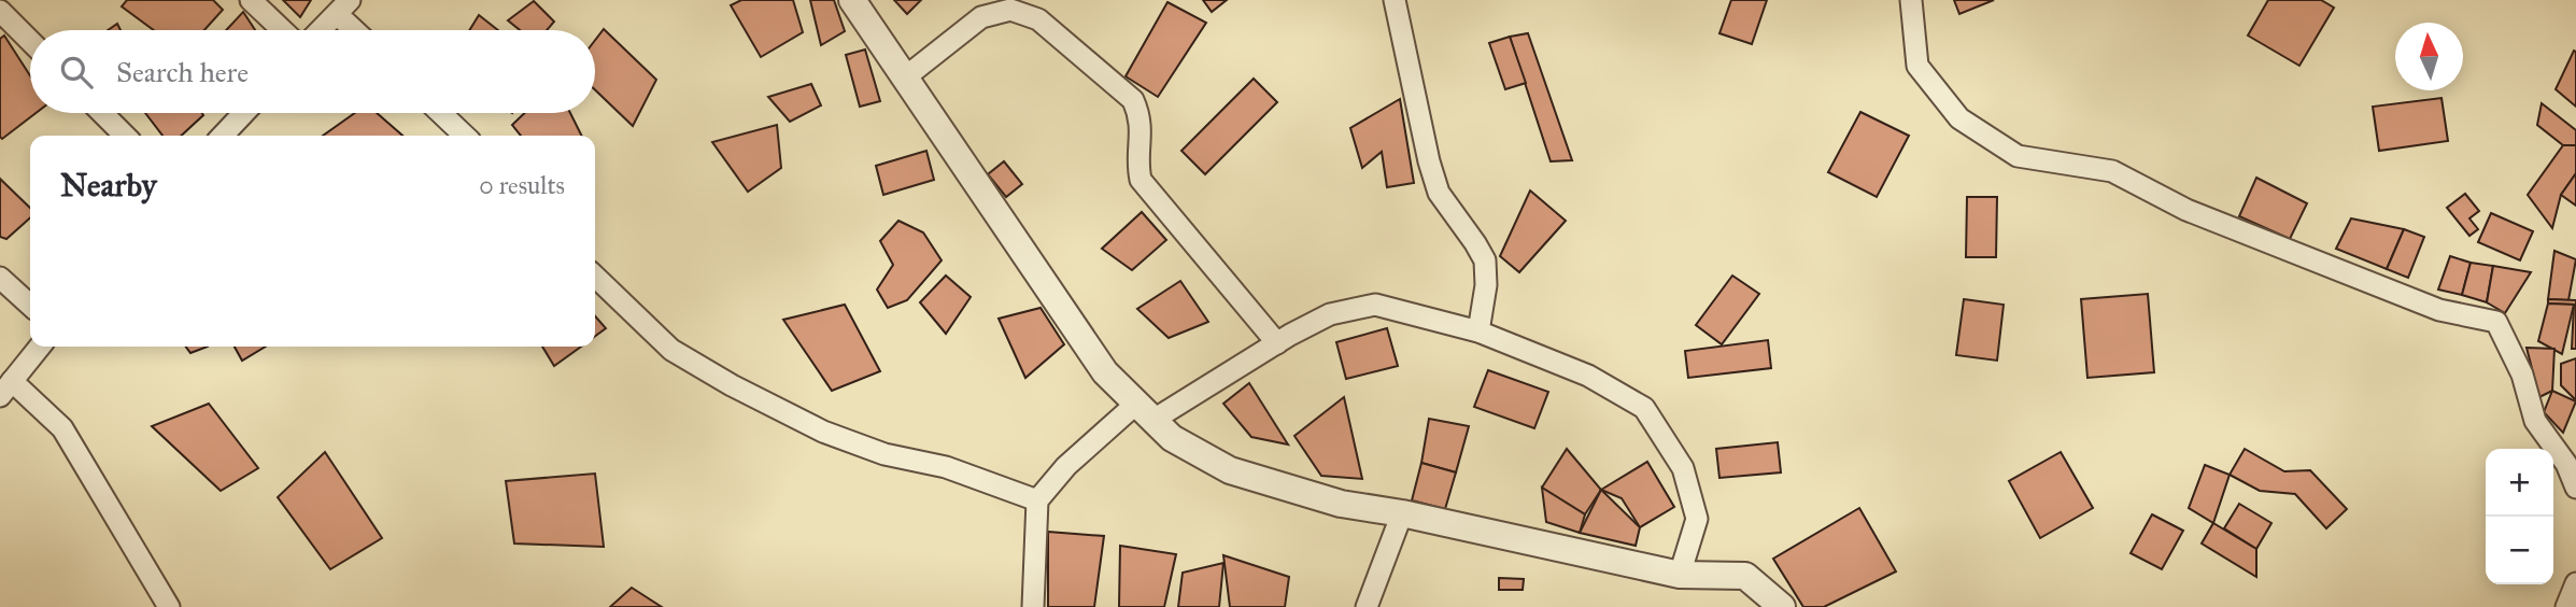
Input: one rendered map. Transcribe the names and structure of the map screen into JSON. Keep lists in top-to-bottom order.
{
  "north": "top",
  "page": {
    "search": "Search here",
    "heading": ["Nearby", "0 results"],
    "map_buttons": ["+", "−"]
  }
}
